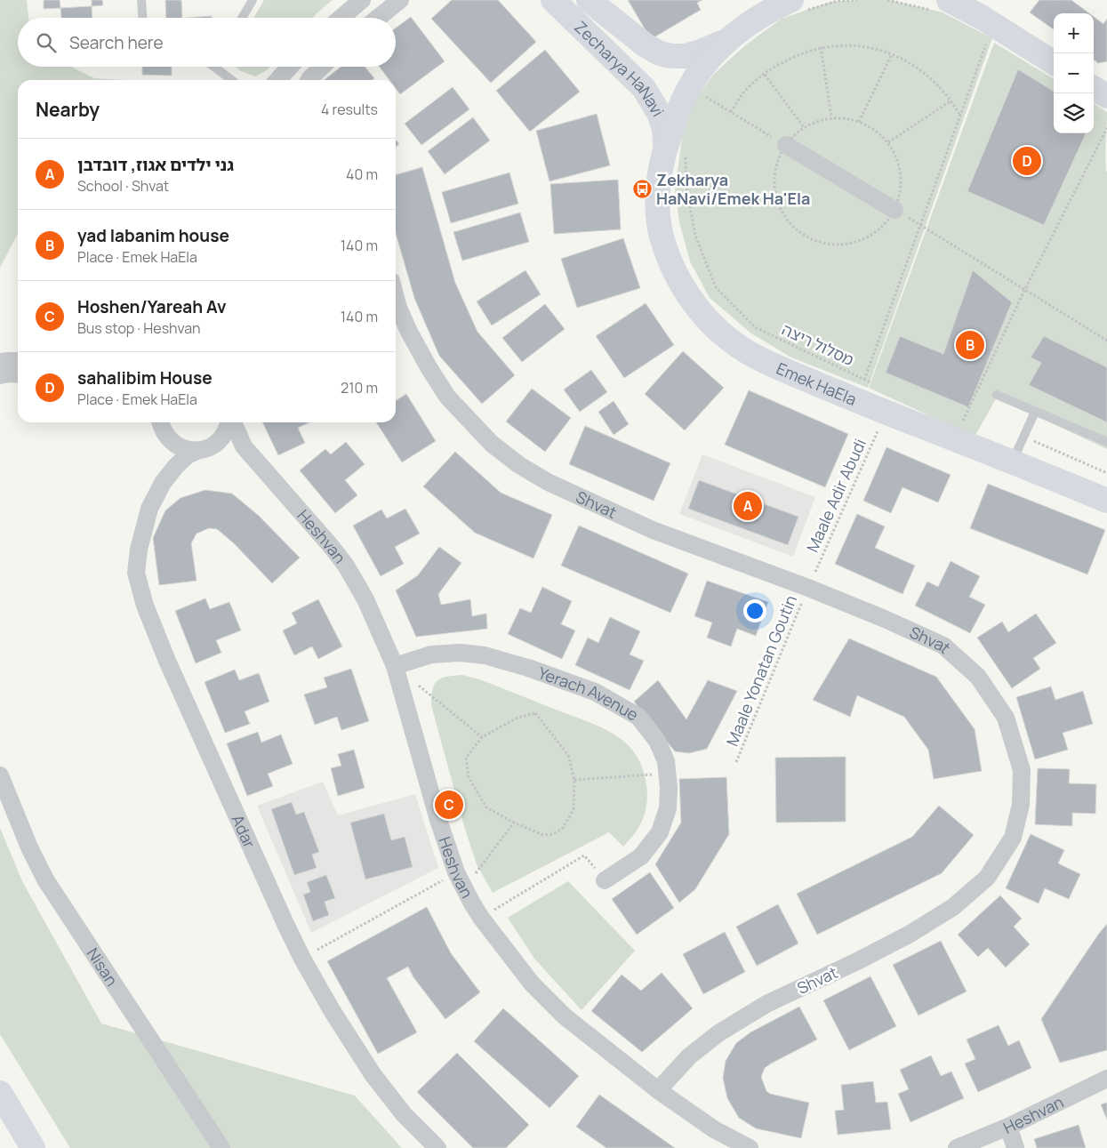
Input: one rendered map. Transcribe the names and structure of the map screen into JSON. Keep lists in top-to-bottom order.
{
  "streets": {
    "main road": ["Zecharya HaNavi", "Emek HaEla"],
    "street": [
      "Shvat",
      "Heshvan",
      "Yerach Avenue",
      "Adar",
      "Nisan"
    ],
    "path": ["מסלול ריצה", "Maale Adir Abudi", "Maale Yonatan Goutin"]
  },
  "crossings": [
    ["Zecharya HaNavi", "מסלול ריצה"],
    ["Zecharya HaNavi", "Emek HaEla"],
    ["מסלול ריצה", "Emek HaEla"],
    ["Emek HaEla", "Maale Adir Abudi"],
    ["Maale Adir Abudi", "Shvat"],
    ["Maale Adir Abudi", "Maale Yonatan Goutin"],
    ["Shvat", "Heshvan"],
    ["Shvat", "Maale Yonatan Goutin"],
    ["Heshvan", "Yerach Avenue"],
    ["Heshvan", "Adar"]
  ],
  "places": {
    "bus stop": ["Zekharya HaNavi/Emek Ha'Ela"]
  },
  "page": {
    "map_buttons": ["+", "−"],
    "search": "Search here",
    "heading": ["Nearby", "4 results"],
    "list": [
      {
        "mark": "A",
        "name": "גני ילדים אגוז, דובדבן",
        "note": "School · Shvat",
        "value": "40 m"
      },
      {
        "mark": "B",
        "name": "yad labanim house",
        "note": "Place · Emek HaEla",
        "value": "140 m"
      },
      {
        "mark": "C",
        "name": "Hoshen/Yareah Av",
        "note": "Bus stop · Heshvan",
        "value": "140 m"
      },
      {
        "mark": "D",
        "name": "sahalibim House",
        "note": "Place · Emek HaEla",
        "value": "210 m"
      }
    ],
    "pins": [
      "D",
      "B",
      "A",
      "C"
    ]
  }
}
